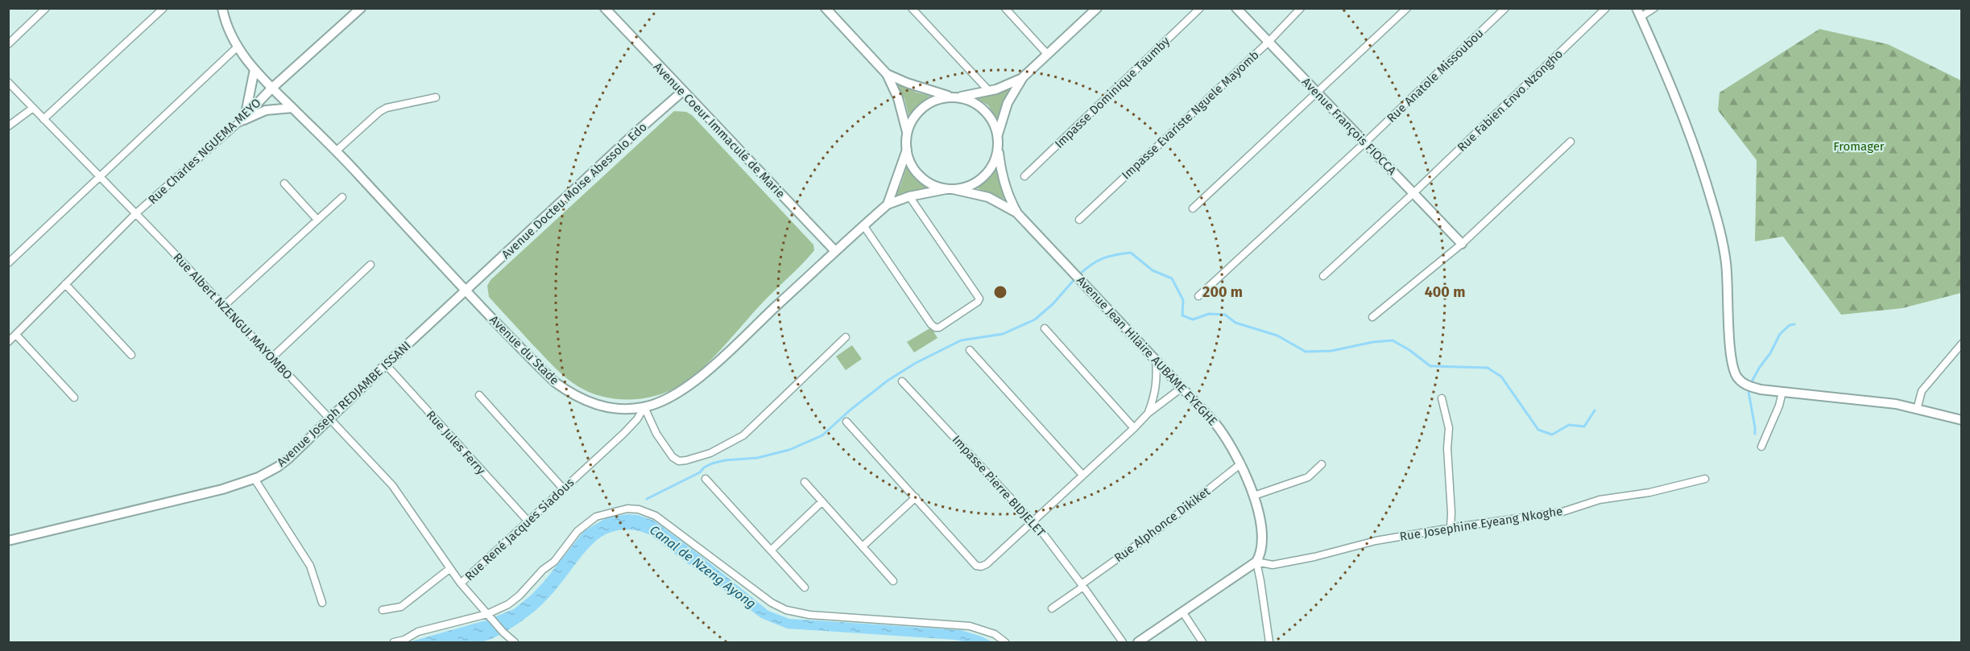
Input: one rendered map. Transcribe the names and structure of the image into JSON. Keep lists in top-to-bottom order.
{
  "streets": {
    "main road": [
      "Avenue François FIOCCA",
      "Avenue Coeur Immaculé de Marie",
      "Rue Charles NGUEMA MEYO",
      "Avenue Docteu Moise Abessolo Edo",
      "Avenue du Stade",
      "Avenue Jean Hilaire AUBAME EYEGHE",
      "Avenue Joseph REDJAMBE ISSANI"
    ],
    "street": [
      "Rue Anatole Missoubou",
      "Impasse Dominique Taumby",
      "Rue Fabien Envo Nzongho",
      "Impasse Evariste Nguele Mayomb",
      "Rue Albert NZENGUI MAYOMBO",
      "Rue Jules Ferry",
      "Impasse Pierre BIDJELET",
      "Rue Josephine Eyeang Nkoghe",
      "Rue Alphonce Dikiket",
      "Rue René Jacques Siadous"
    ]
  },
  "crossings": [
    ["Rue Anatole Missoubou", "Avenue François FIOCCA"],
    ["Rue Fabien Envo Nzongho", "Avenue François FIOCCA"],
    ["Impasse Evariste Nguele Mayomb", "Avenue François FIOCCA"],
    ["Avenue Coeur Immaculé de Marie", "Avenue Docteu Moise Abessolo Edo"],
    ["Avenue Coeur Immaculé de Marie", "Avenue du Stade"],
    ["Rue Charles NGUEMA MEYO", "Rue Albert NZENGUI MAYOMBO"],
    ["Rue Charles NGUEMA MEYO", "Avenue du Stade"],
    ["Avenue Docteu Moise Abessolo Edo", "Avenue du Stade"],
    ["Avenue Docteu Moise Abessolo Edo", "Avenue Joseph REDJAMBE ISSANI"],
    ["Rue Albert NZENGUI MAYOMBO", "Avenue Joseph REDJAMBE ISSANI"],
    ["Rue Albert NZENGUI MAYOMBO", "Rue René Jacques Siadous"],
    ["Avenue du Stade", "Avenue Joseph REDJAMBE ISSANI"],
    ["Avenue du Stade", "Rue René Jacques Siadous"],
    ["Avenue Jean Hilaire AUBAME EYEGHE", "Rue Josephine Eyeang Nkoghe"],
    ["Avenue Jean Hilaire AUBAME EYEGHE", "Rue Alphonce Dikiket"],
    ["Avenue Joseph REDJAMBE ISSANI", "Rue Jules Ferry"],
    ["Avenue Joseph REDJAMBE ISSANI", "Rue René Jacques Siadous"],
    ["Rue Jules Ferry", "Rue René Jacques Siadous"],
    ["Impasse Pierre BIDJELET", "Rue Alphonce Dikiket"]
  ],
  "water": ["Canal de Nzeng Ayong"],
  "parks": ["Fromager"],
  "rings": ["200 m", "400 m"]
}
